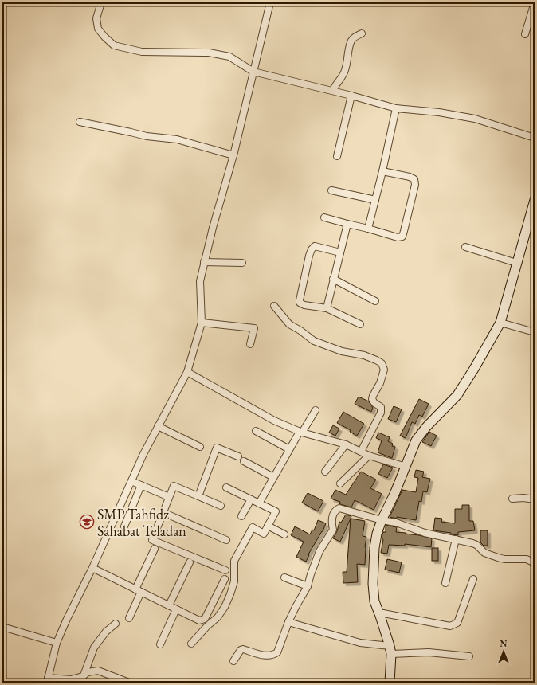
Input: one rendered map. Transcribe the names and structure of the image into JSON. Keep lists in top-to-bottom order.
{
  "places": {
    "school or university": ["SMP Tahfidz Sahabat Teladan"]
  },
  "north": "top"
}
